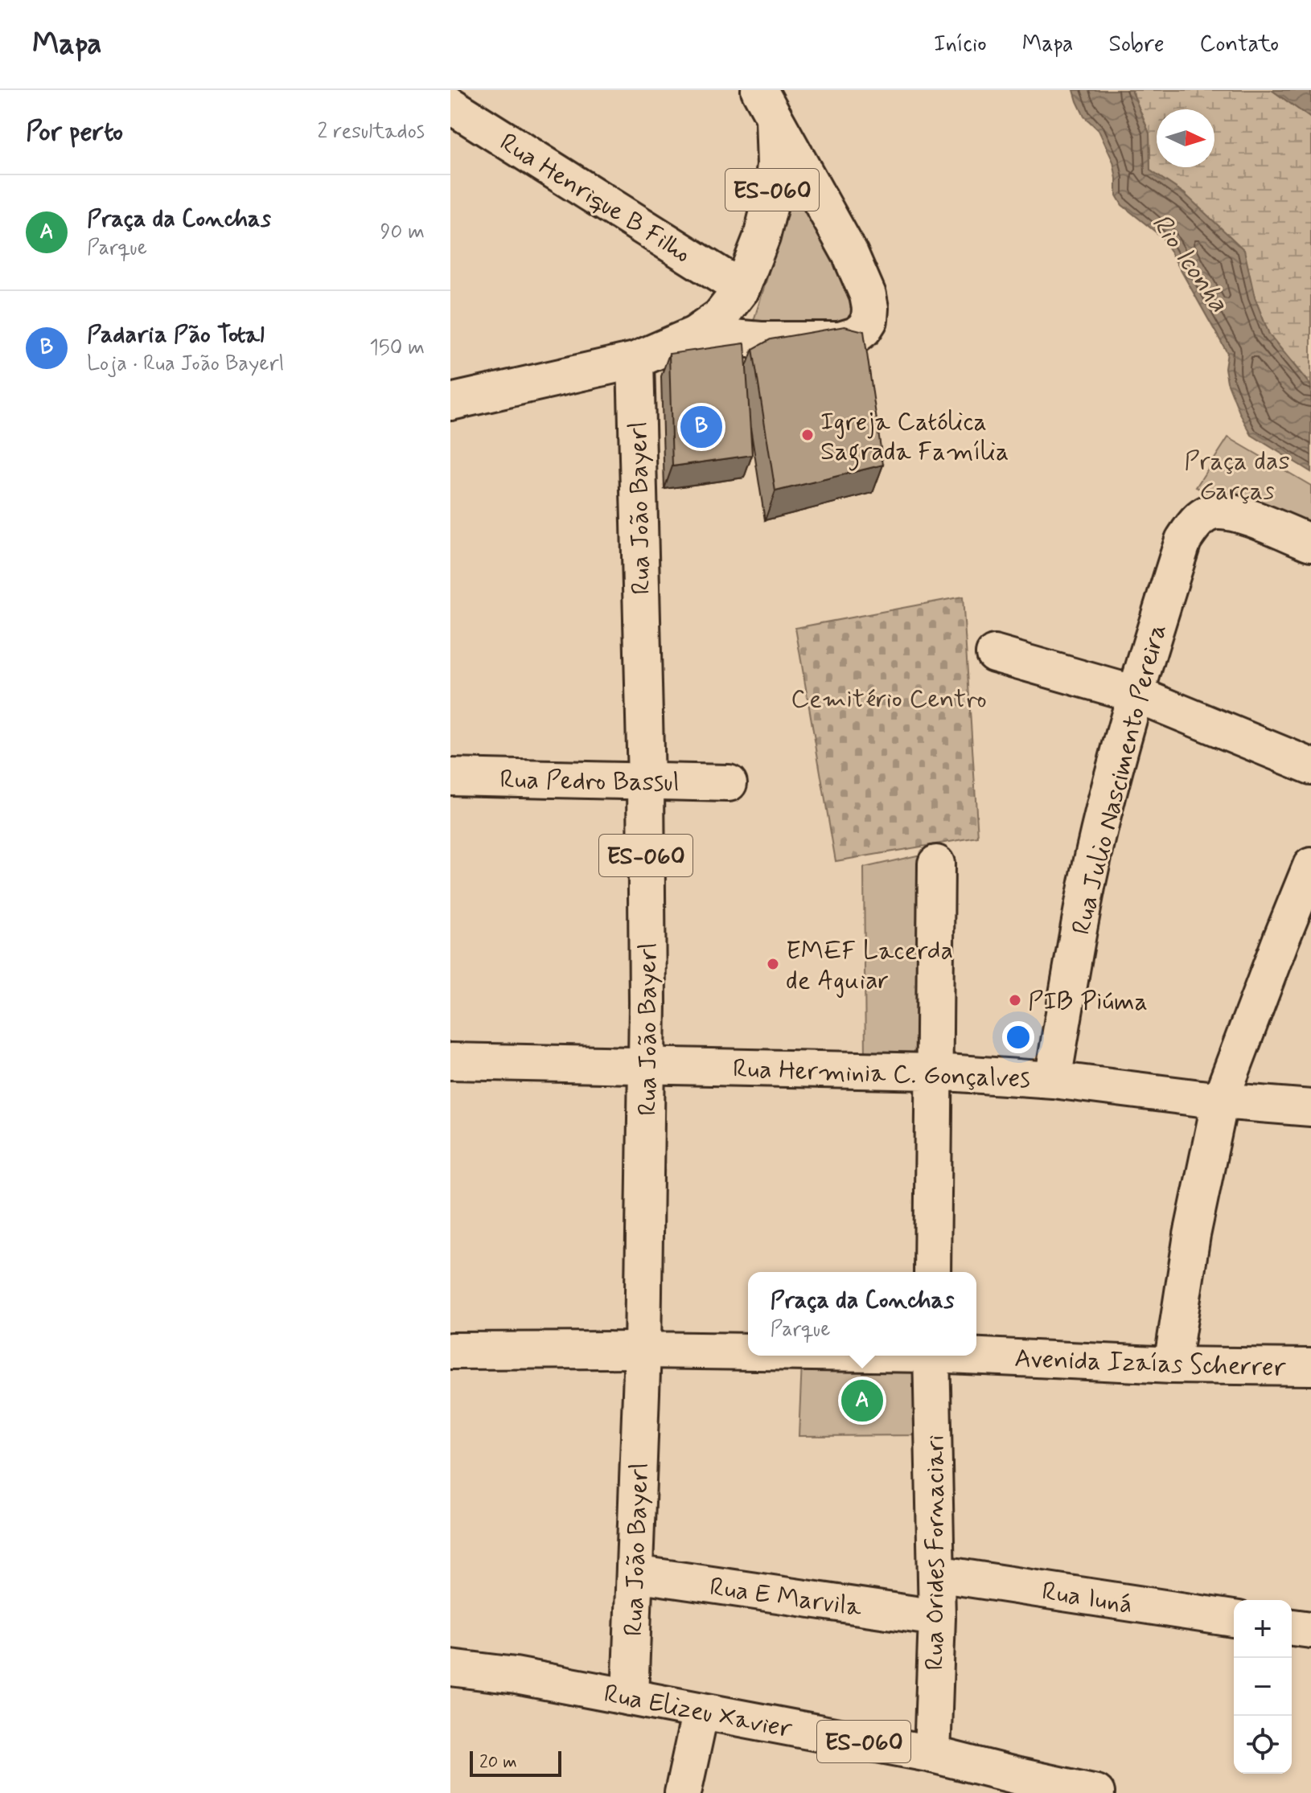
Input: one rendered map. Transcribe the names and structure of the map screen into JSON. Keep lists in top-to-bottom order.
{
  "streets": {
    "street": [
      "ES-060",
      "Rua Henrique B Filho",
      "Rua João Bayerl",
      "Rua Julio Nascimento Pereira",
      "Rua Pedro Bassul",
      "Rua Herminia C. Gonçalves",
      "Avenida Izaías Scherrer",
      "Rua Orides Fornaciari",
      "Rua E Marvila",
      "Rua Iuná",
      "Rua Elizeu Xavier"
    ]
  },
  "crossings": [
    ["ES-060", "Rua Henrique B Filho"],
    ["ES-060", "Rua João Bayerl"],
    ["Rua João Bayerl", "Rua Pedro Bassul"],
    ["Rua João Bayerl", "Rua Herminia C. Gonçalves"],
    ["Rua João Bayerl", "Avenida Izaías Scherrer"],
    ["Rua João Bayerl", "Rua E Marvila"],
    ["Rua João Bayerl", "Rua Elizeu Xavier"],
    ["Rua Julio Nascimento Pereira", "Rua Herminia C. Gonçalves"],
    ["Rua Orides Fornaciari", "Rua E Marvila"],
    ["Rua Orides Fornaciari", "Rua Iuná"],
    ["Rua Orides Fornaciari", "Rua Elizeu Xavier"]
  ],
  "water": ["Rio Iconha"],
  "parks": ["Praça das Garças", "Cemitério Centro"],
  "places": ["Igreja Católica Sagrada Família", "EMEF Lacerda de Aguiar", "PIB Piúma"],
  "scale_bar": "20 m",
  "north": "right",
  "page": {
    "header": "Mapa",
    "nav": [
      "Início",
      "Mapa",
      "Sobre",
      "Contato"
    ],
    "heading": ["Por perto", "2 resultados"],
    "list": [
      {
        "mark": "A",
        "name": "Praça da Conchas",
        "note": "Parque",
        "value": "90 m"
      },
      {
        "mark": "B",
        "name": "Padaria Pão Total",
        "note": "Loja · Rua João Bayerl",
        "value": "150 m"
      }
    ],
    "pins": ["B", "A"],
    "popup": ["Praça da Conchas", "Parque"],
    "map_buttons": ["+", "−"],
    "scale": "20 m"
  }
}
